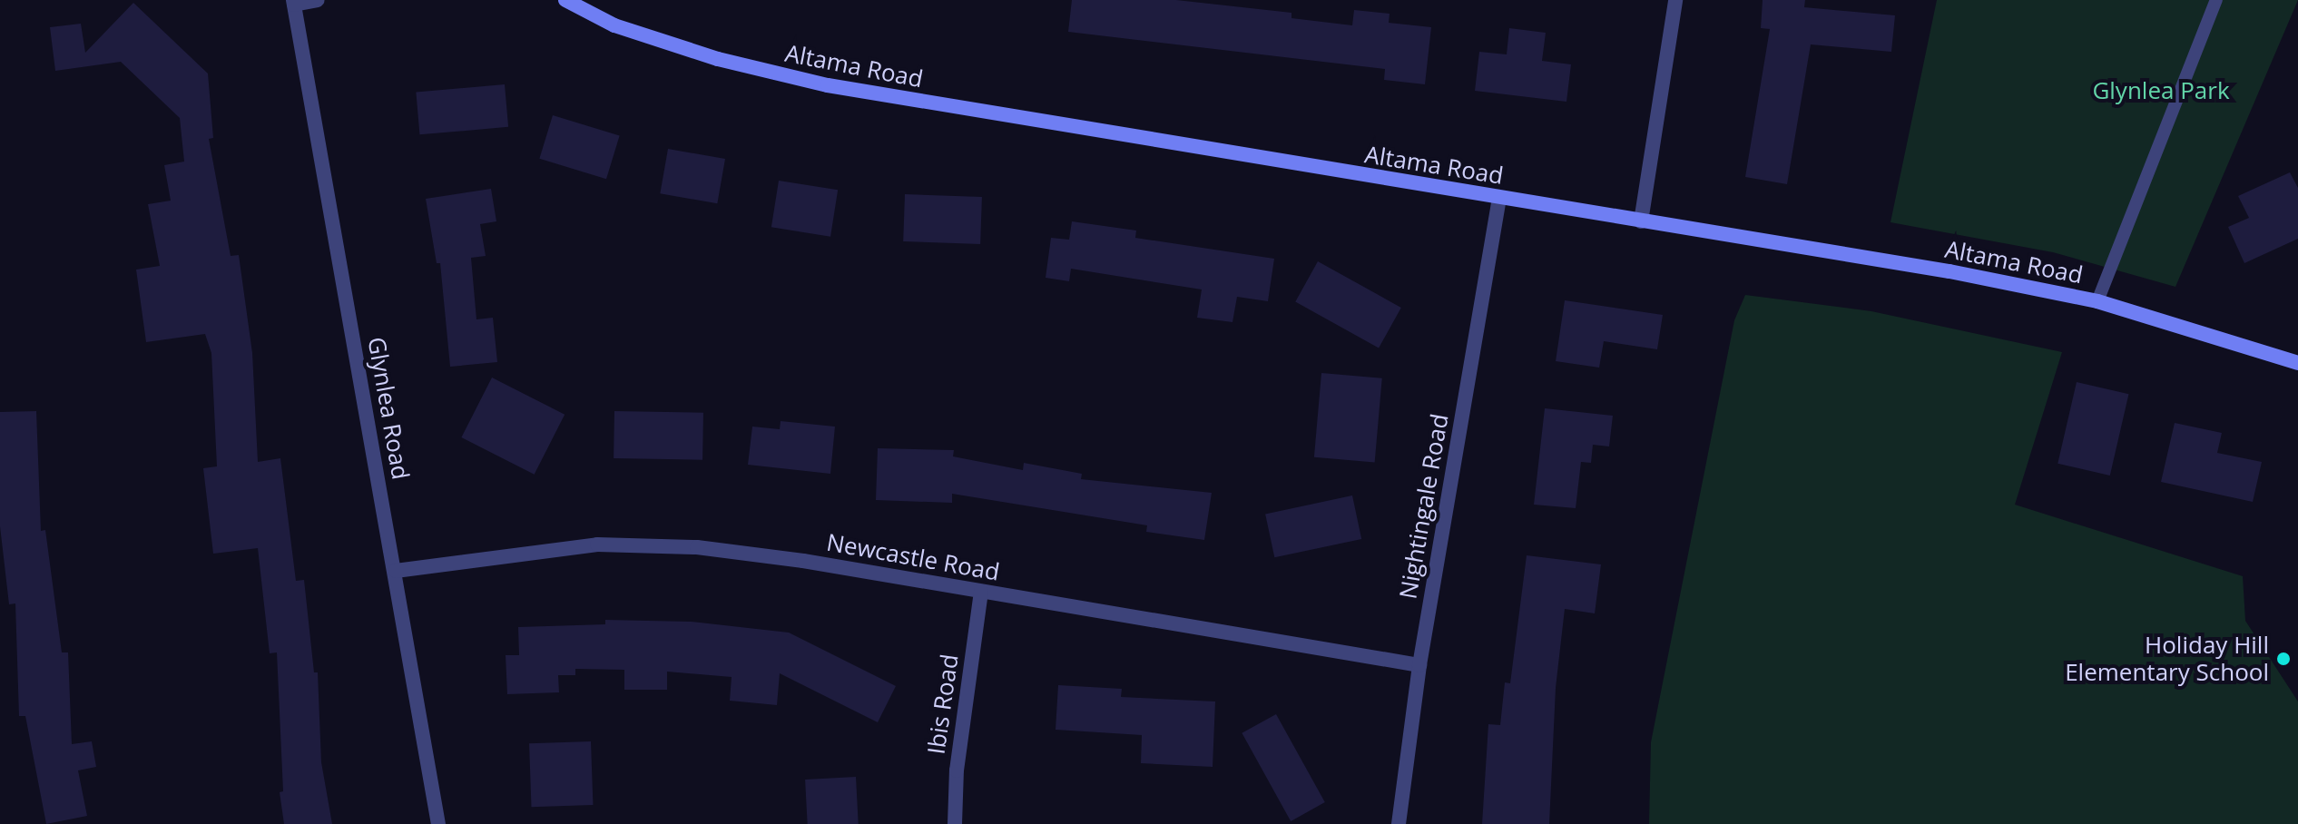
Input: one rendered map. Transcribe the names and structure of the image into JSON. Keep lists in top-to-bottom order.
{
  "streets": {
    "street": [
      "Altama Road",
      "Glynlea Road",
      "Nightingale Road",
      "Newcastle Road",
      "Ibis Road"
    ]
  },
  "crossings": [
    ["Altama Road", "Nightingale Road"],
    ["Glynlea Road", "Newcastle Road"],
    ["Nightingale Road", "Newcastle Road"],
    ["Newcastle Road", "Ibis Road"]
  ],
  "parks": ["Glynlea Park"],
  "places": ["Holiday Hill Elementary School"]
}
